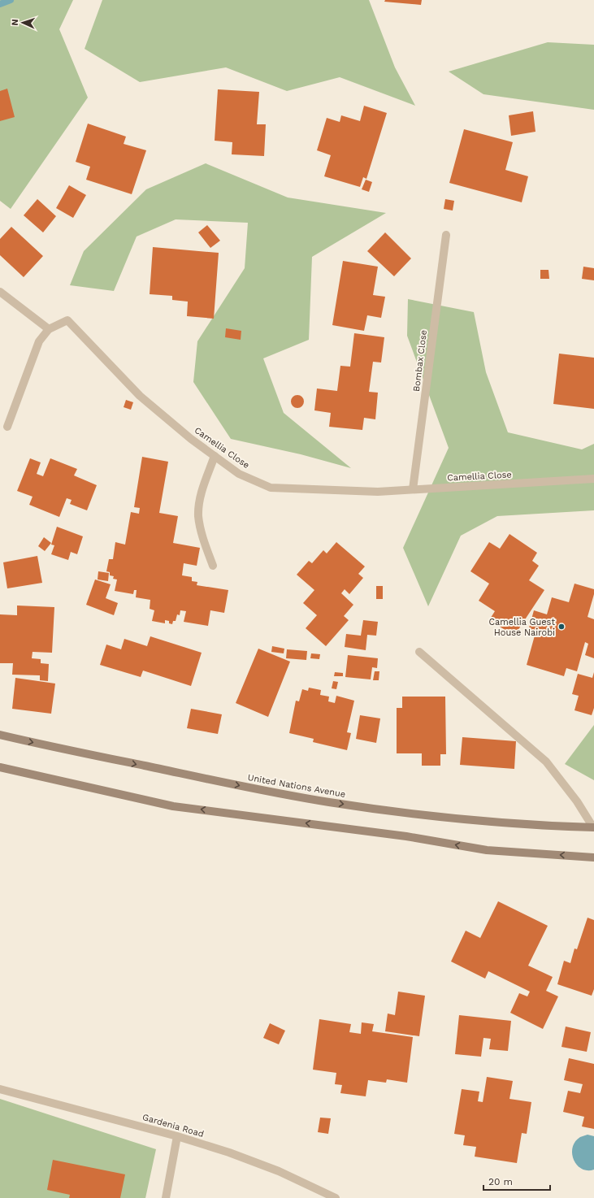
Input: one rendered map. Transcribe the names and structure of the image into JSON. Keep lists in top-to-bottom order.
{
  "streets": {
    "street": [
      "Bombax Close",
      "Camellia Close",
      "United Nations Avenue",
      "Gardenia Road"
    ]
  },
  "crossings": [
    ["Bombax Close", "Camellia Close"]
  ],
  "places": ["Camellia Guest House Nairobi"],
  "scale_bar": "20 m",
  "north": "left"
}
